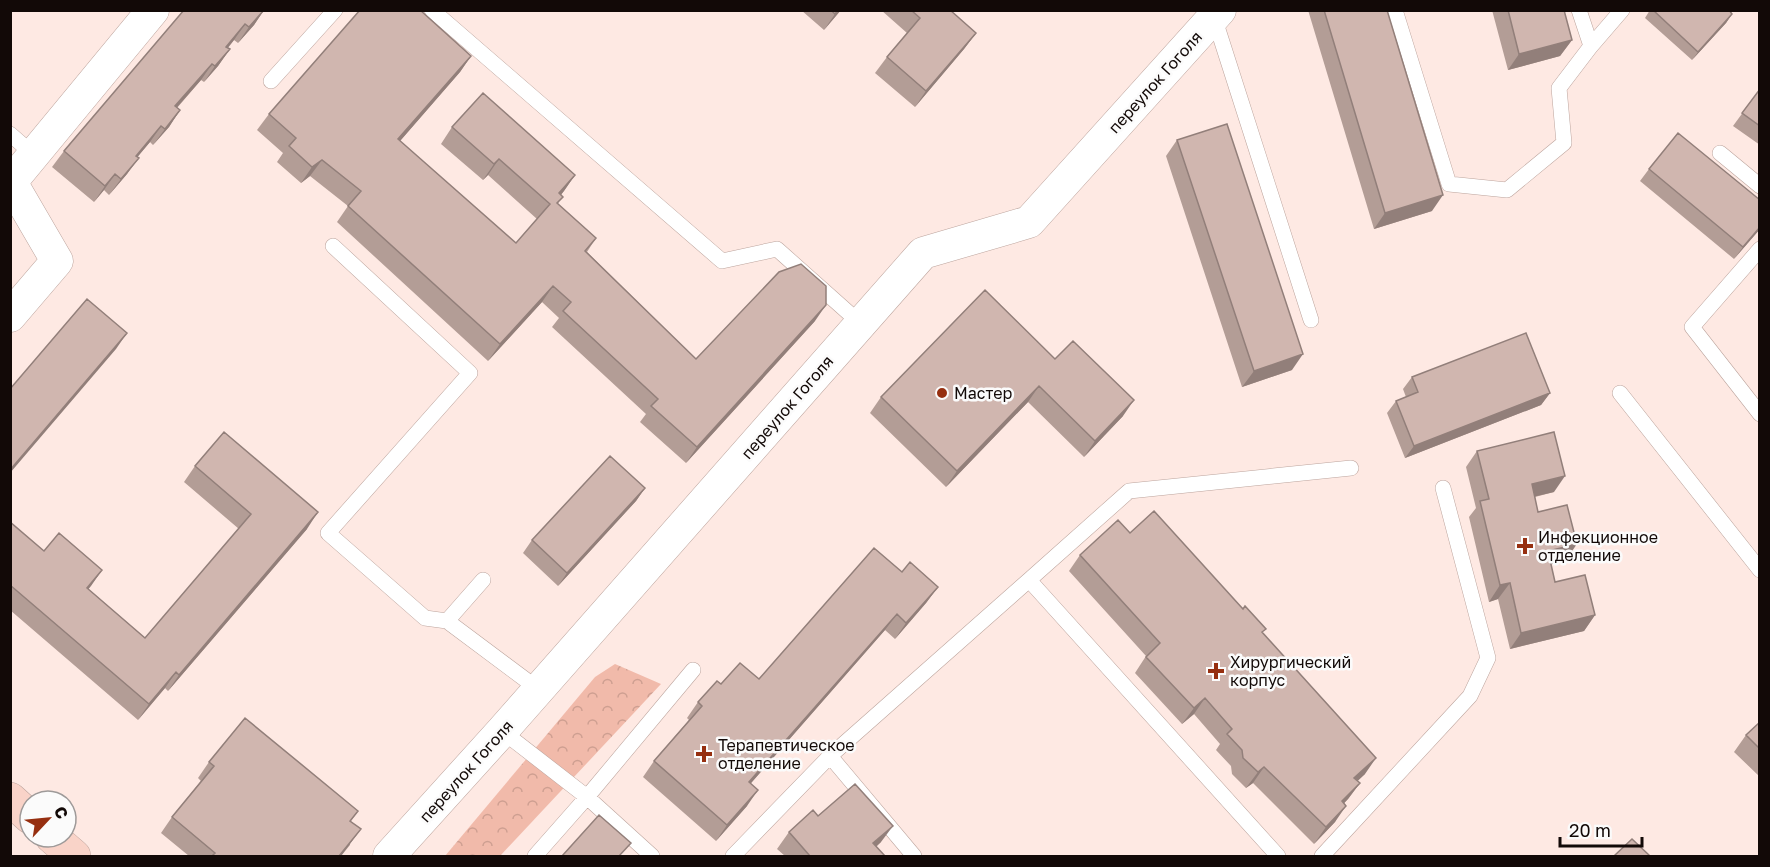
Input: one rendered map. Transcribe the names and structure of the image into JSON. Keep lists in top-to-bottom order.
{
  "streets": {
    "street": ["переулок Гоголя"]
  },
  "places": {
    "other": ["Мастер"],
    "health": ["Инфекционное отделение", "Хирургический корпус", "Терапевтическое отделение"]
  },
  "scale_bar": "20 m",
  "north": "top right"
}
